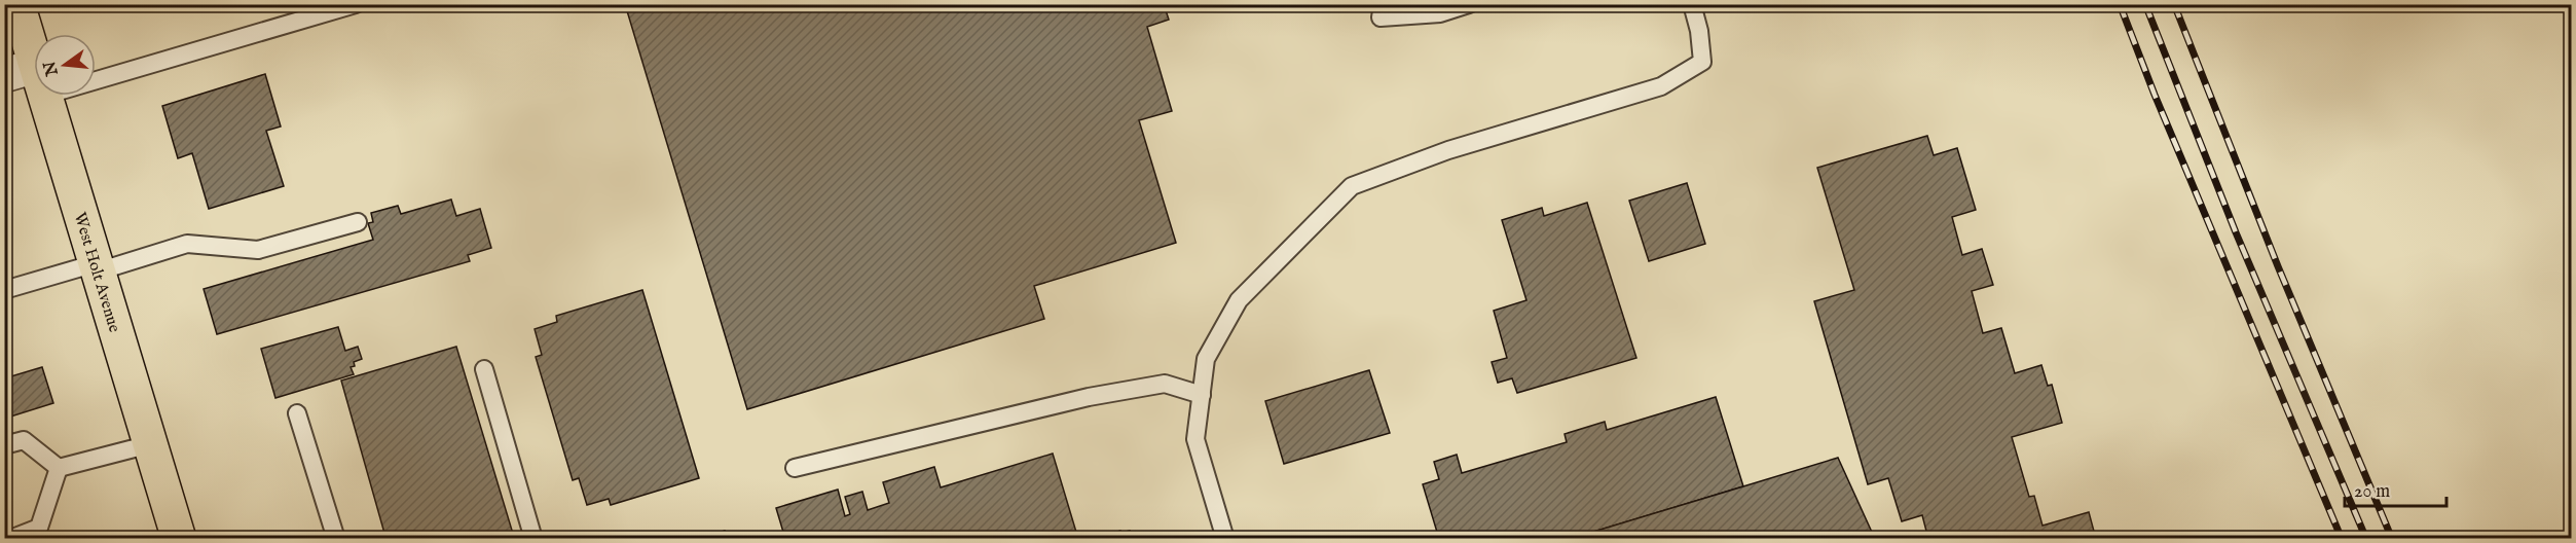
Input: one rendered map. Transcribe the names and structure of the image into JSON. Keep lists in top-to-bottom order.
{
  "streets": {
    "main road": ["West Holt Avenue"]
  },
  "scale_bar": "20 m",
  "north": "left"
}
